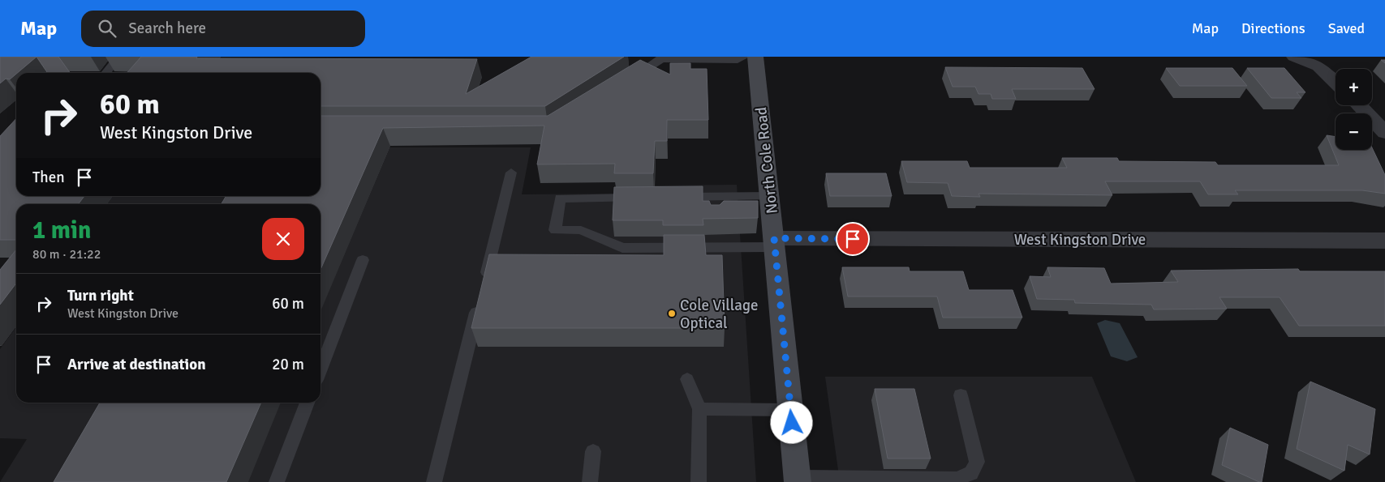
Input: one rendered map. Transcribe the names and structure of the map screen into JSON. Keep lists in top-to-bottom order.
{
  "streets": {
    "main road": ["North Cole Road"],
    "street": ["West Kingston Drive"]
  },
  "crossings": [
    ["North Cole Road", "West Kingston Drive"]
  ],
  "places": ["Cole Village Optical"],
  "page": {
    "header": "Map",
    "search": "Search here",
    "nav": ["Map", "Directions", "Saved"],
    "map_buttons": ["+", "−"],
    "turn": ["60 m", "West Kingston Drive"],
    "then": "Then",
    "heading": ["1 min", "80 m · 21:22"],
    "list": [
      {
        "name": "Turn right",
        "note": "West Kingston Drive",
        "value": "60 m"
      },
      {
        "name": "Arrive at destination",
        "value": "20 m"
      }
    ]
  }
}
